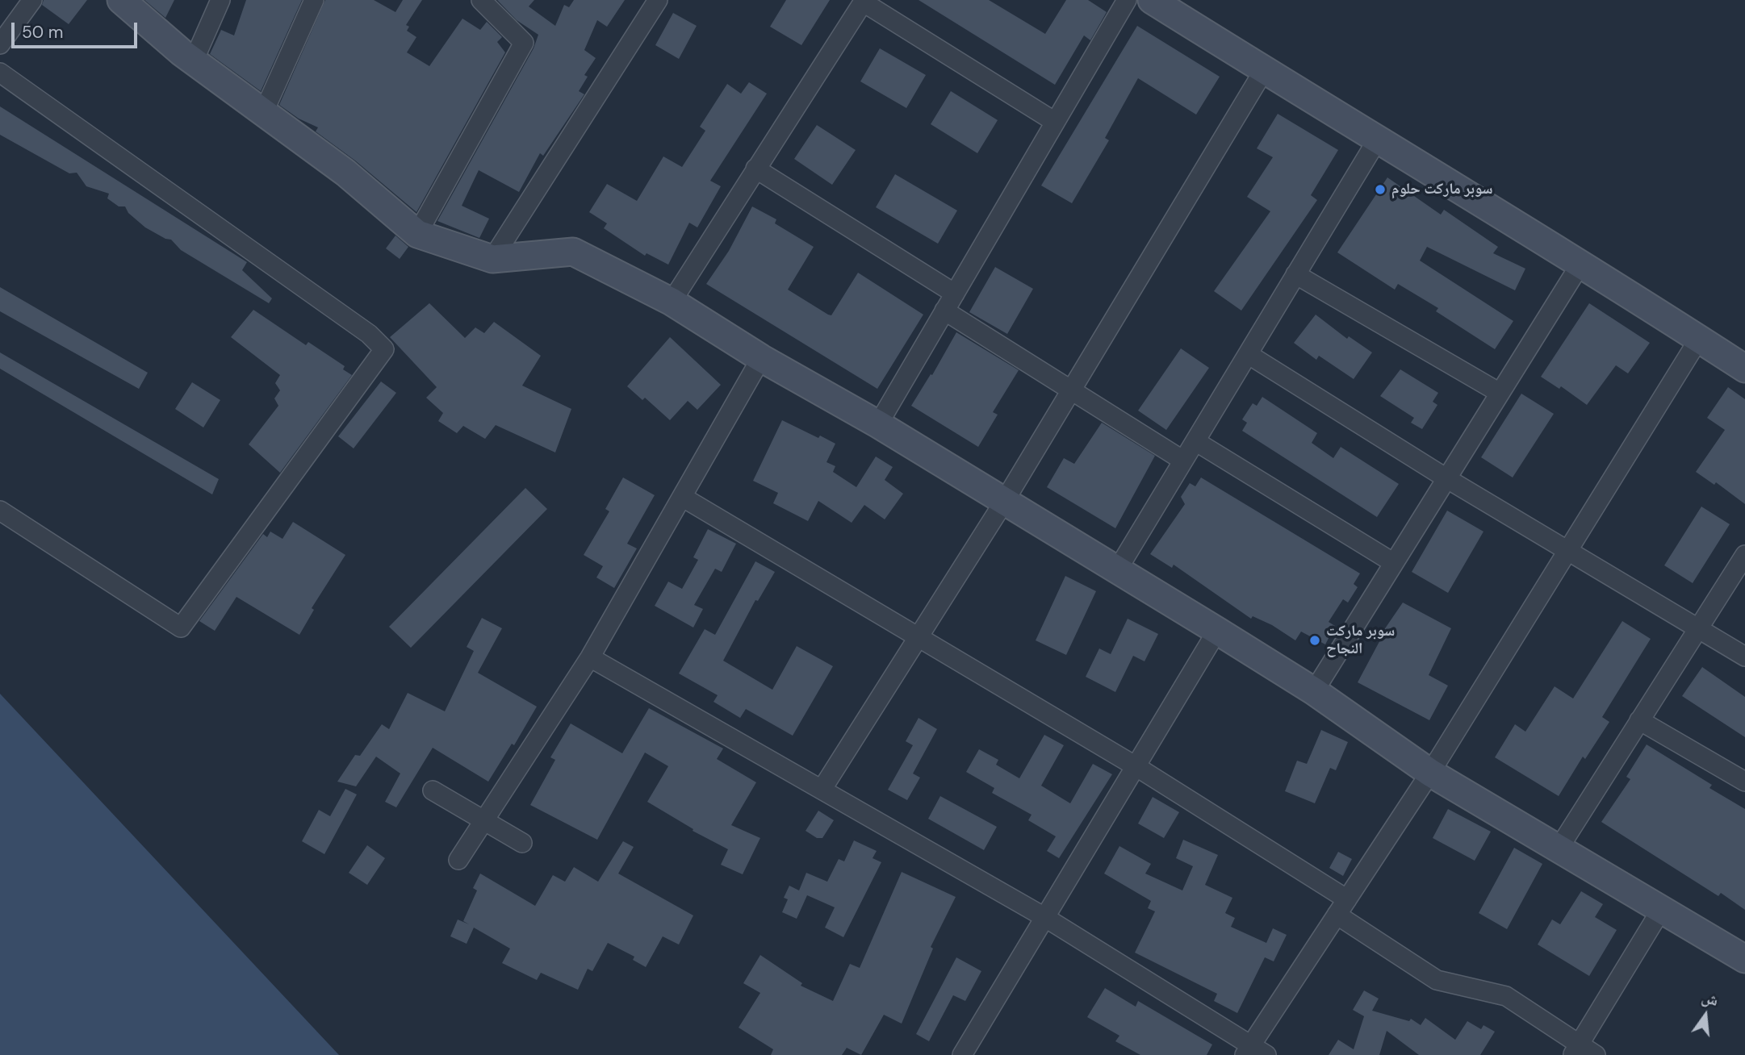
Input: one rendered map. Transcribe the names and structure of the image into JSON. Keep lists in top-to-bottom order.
{
  "places": ["سوبر ماركت حلوم", "سوبر ماركت النجاح"],
  "scale_bar": "50 m",
  "north": "top"
}
